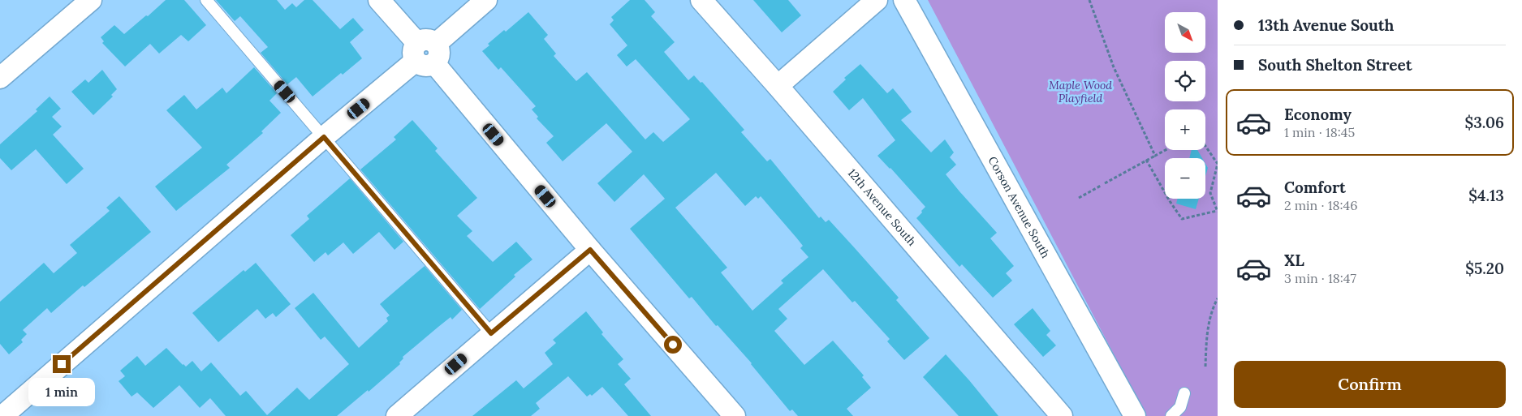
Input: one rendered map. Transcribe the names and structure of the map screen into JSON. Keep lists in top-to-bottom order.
{
  "streets": {
    "street": ["12th Avenue South", "Corson Avenue South"]
  },
  "parks": ["Maple Wood Playfield"],
  "north": "bottom right",
  "page": {
    "banner": ["13th Avenue South", "South Shelton Street"],
    "map_buttons": ["+", "−"],
    "list": [
      {
        "name": "Economy",
        "note": "1 min · 18:45",
        "value": "$3.06"
      },
      {
        "name": "Comfort",
        "note": "2 min · 18:46",
        "value": "$4.13"
      },
      {
        "name": "XL",
        "note": "3 min · 18:47",
        "value": "$5.20"
      }
    ],
    "buttons": "Confirm",
    "bubble": "1 min"
  }
}
